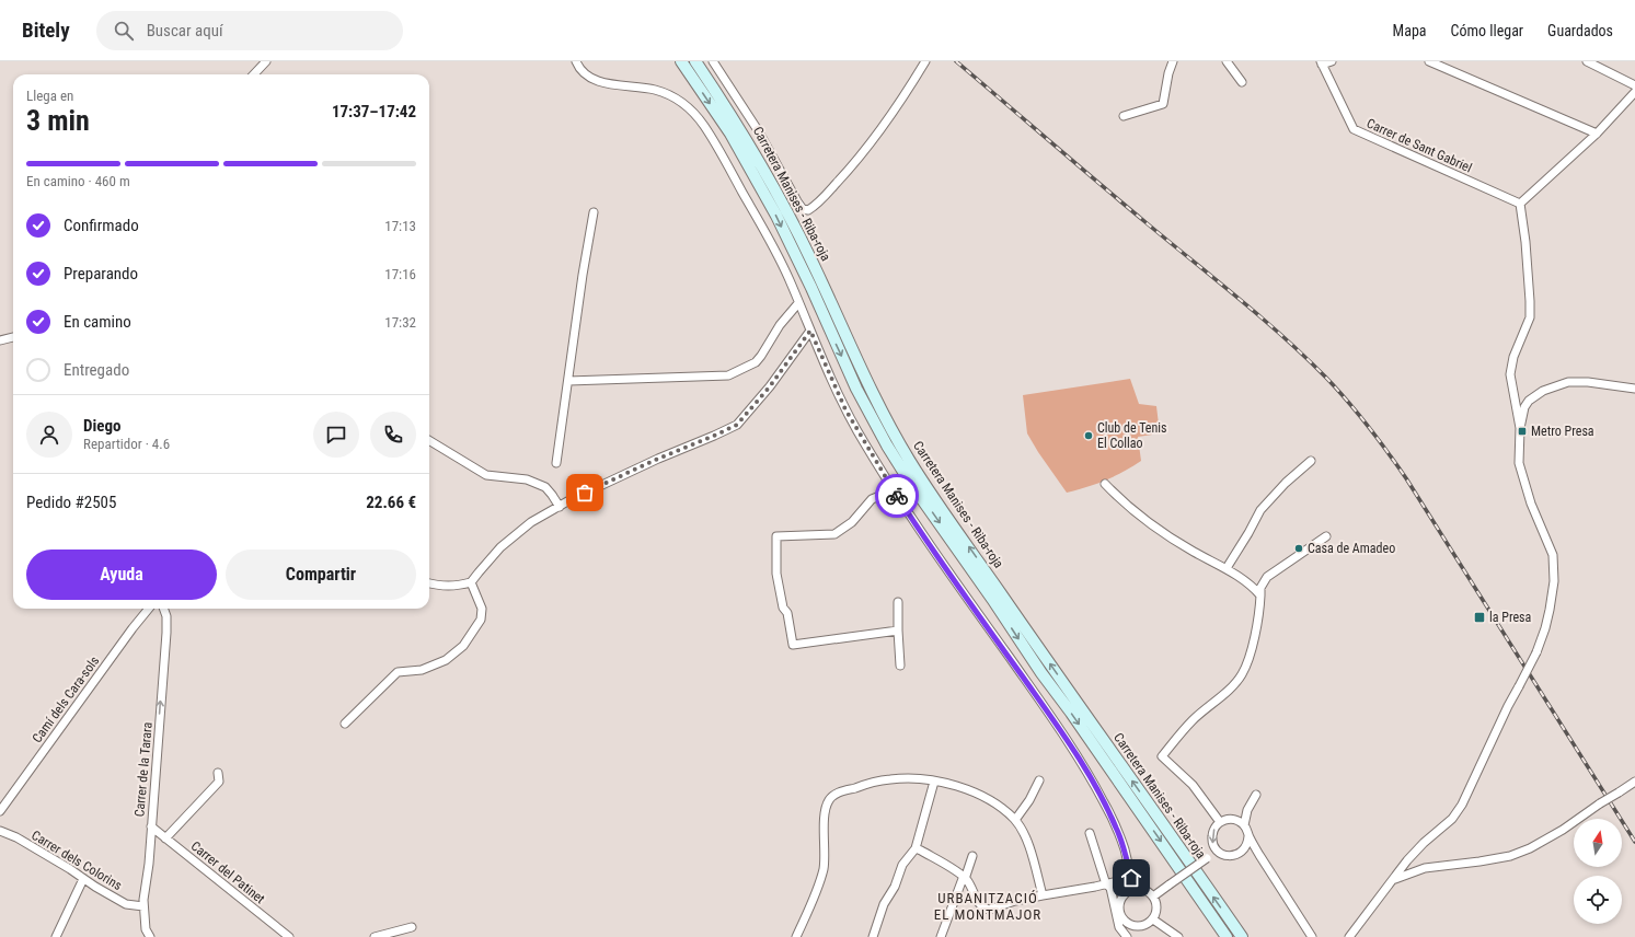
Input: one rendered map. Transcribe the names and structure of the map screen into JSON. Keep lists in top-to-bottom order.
{
  "streets": {
    "main road": ["Carretera Manises - Riba-roja"],
    "street": [
      "Carrer de Sant Gabriel",
      "Camí dels Cara-sols",
      "Carrer de la Tarara",
      "Carrer dels Colorins",
      "Carrer del Patinet"
    ]
  },
  "crossings": [
    ["Carrer de la Tarara", "Carrer dels Colorins"],
    ["Carrer de la Tarara", "Carrer del Patinet"]
  ],
  "one_way": ["Carrer de la Tarara"],
  "districts": ["URBANITZACIÓ EL MONTMAJOR"],
  "places": {
    "transit": ["Metro Presa", "la Presa"],
    "other": ["Club de Tenis El Collao", "Casa de Amadeo"]
  },
  "north": "top",
  "page": {
    "header": "Bitely",
    "search": "Buscar aquí",
    "nav": ["Mapa", "Cómo llegar", "Guardados"],
    "heading": ["3 min", "Llega en", "17:37–17:42"],
    "panel": [
      "Diego",
      "Repartidor · 4.6",
      "Pedido #2505",
      "22.66 €"
    ],
    "bar": "En camino · 460 m",
    "list": [
      ["Confirmado", "17:13"],
      ["Preparando", "17:16"],
      ["En camino", "17:32"],
      "Entregado"
    ],
    "buttons": ["Ayuda", "Compartir"]
  }
}
